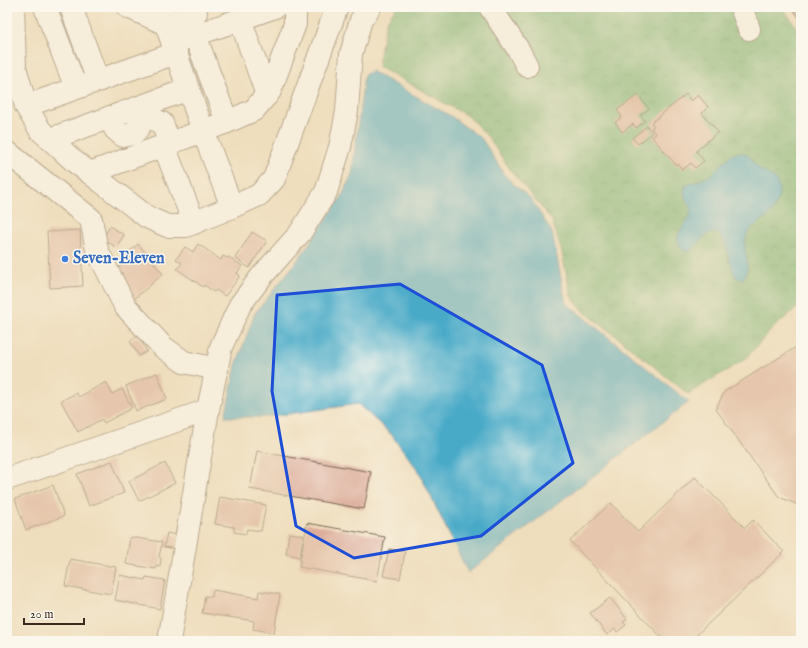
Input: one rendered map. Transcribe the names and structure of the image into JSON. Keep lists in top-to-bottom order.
{
  "places": ["Seven-Eleven"],
  "scale_bar": "20 m"
}
